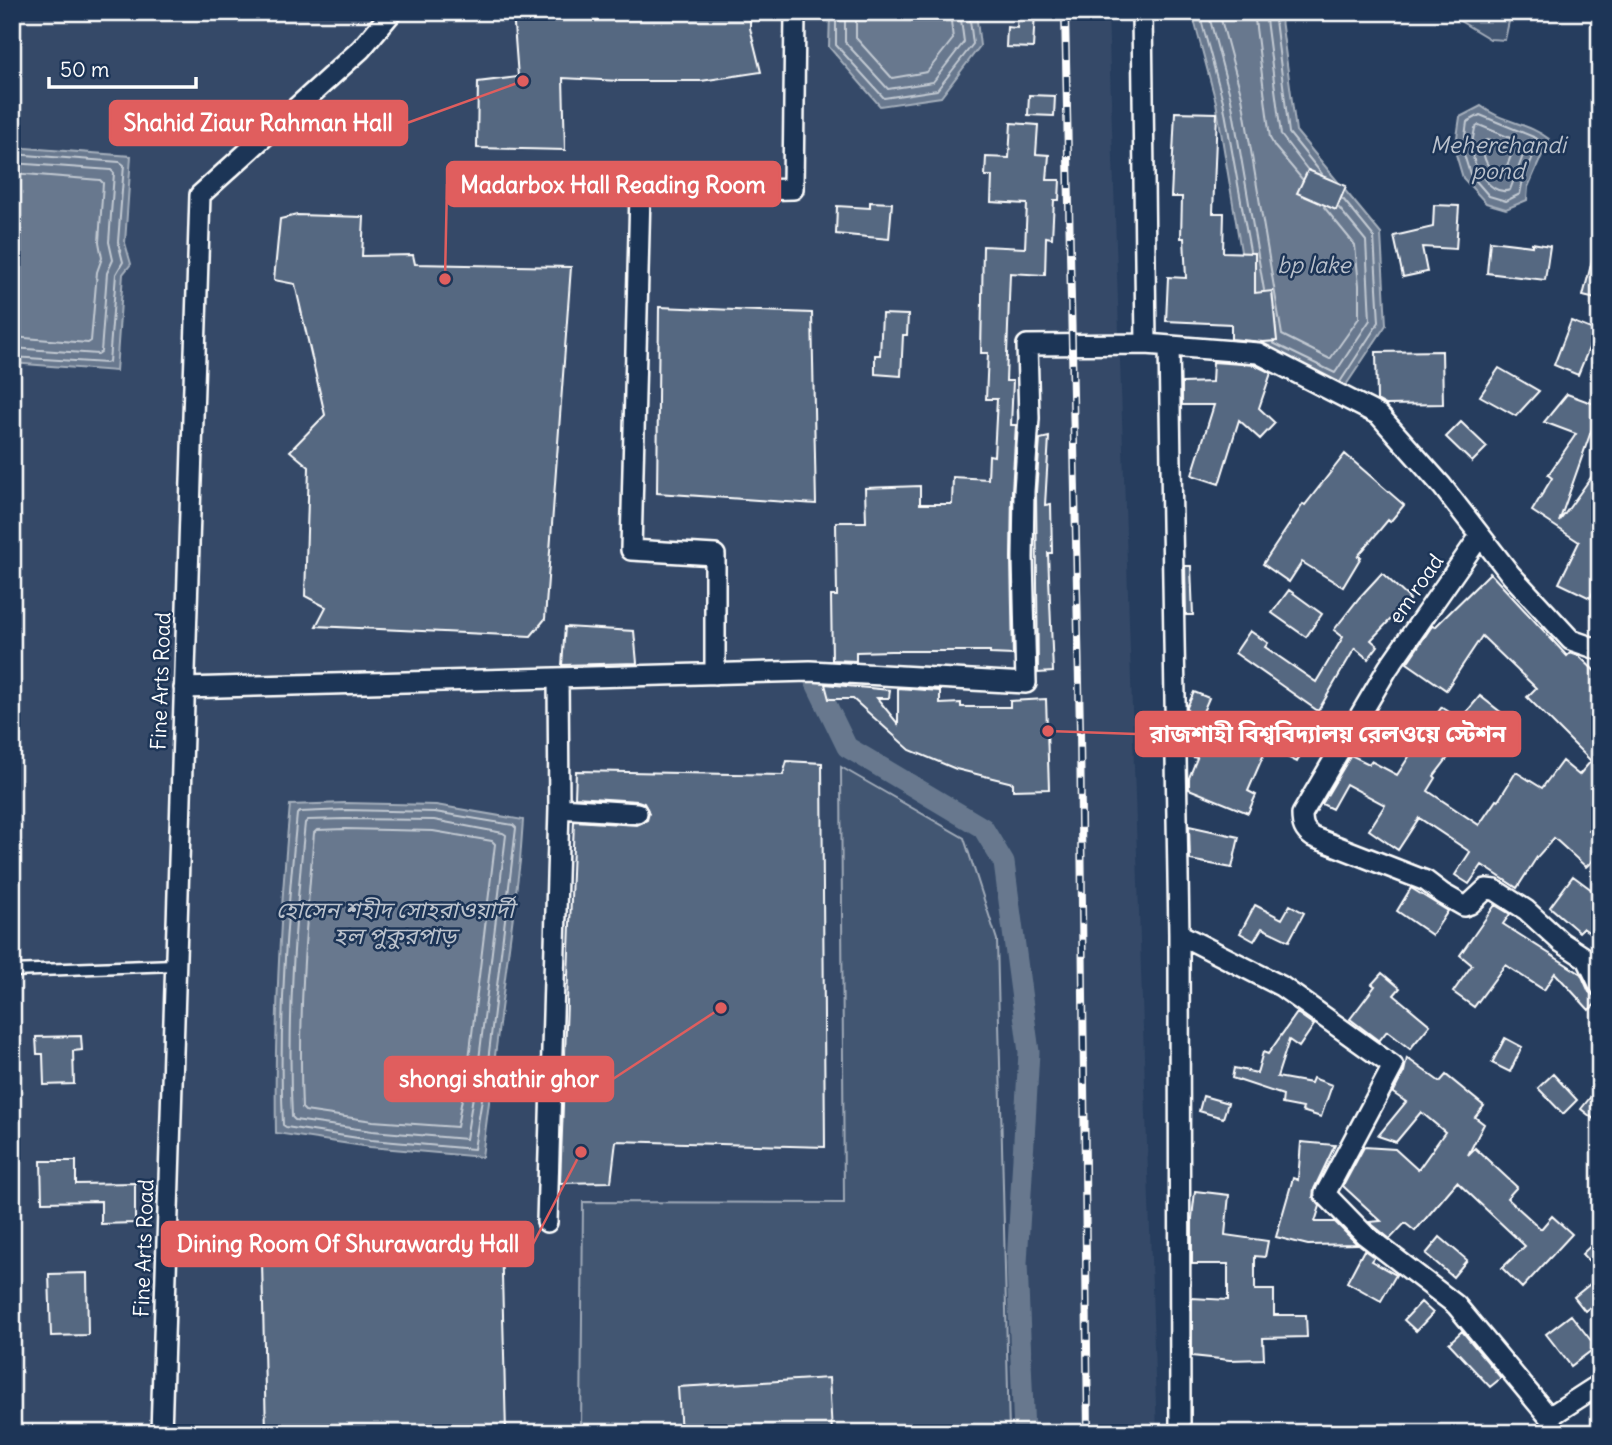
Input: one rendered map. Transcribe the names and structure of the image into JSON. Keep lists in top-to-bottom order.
{
  "streets": {
    "street": ["em road", "Fine Arts Road"]
  },
  "water": ["Meherchandi pond", "bp lake", "হোসেন শহীদ সোহরাওয়ার্দী হল পুকুরপাড়"],
  "places": [
    "Shahid Ziaur Rahman Hall",
    "Madarbox Hall Reading Room",
    "রাজশাহী বিশ্ববিদ্যালয় রেলওয়ে স্টেশন",
    "shongi shathir ghor",
    "Dining Room Of Shurawardy Hall"
  ],
  "scale_bar": "50 m"
}
